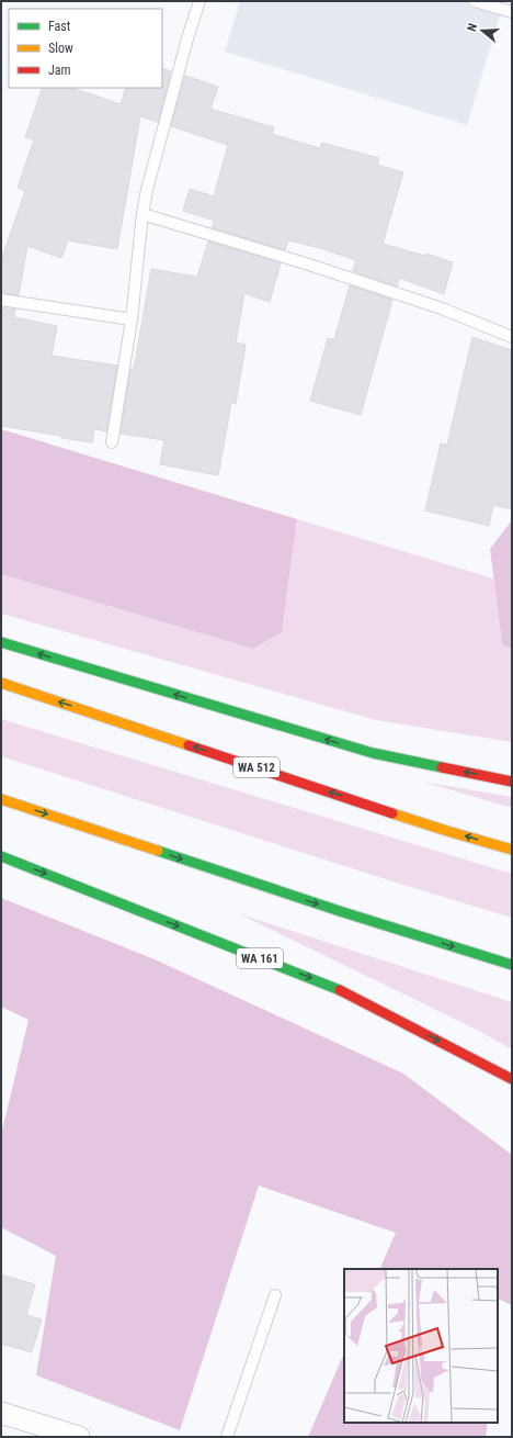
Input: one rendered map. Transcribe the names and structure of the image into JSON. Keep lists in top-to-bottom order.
{
  "streets": {
    "highway": ["WA 512", "WA 161"]
  },
  "legend": ["Fast", "Slow", "Jam"],
  "north": "left"
}
